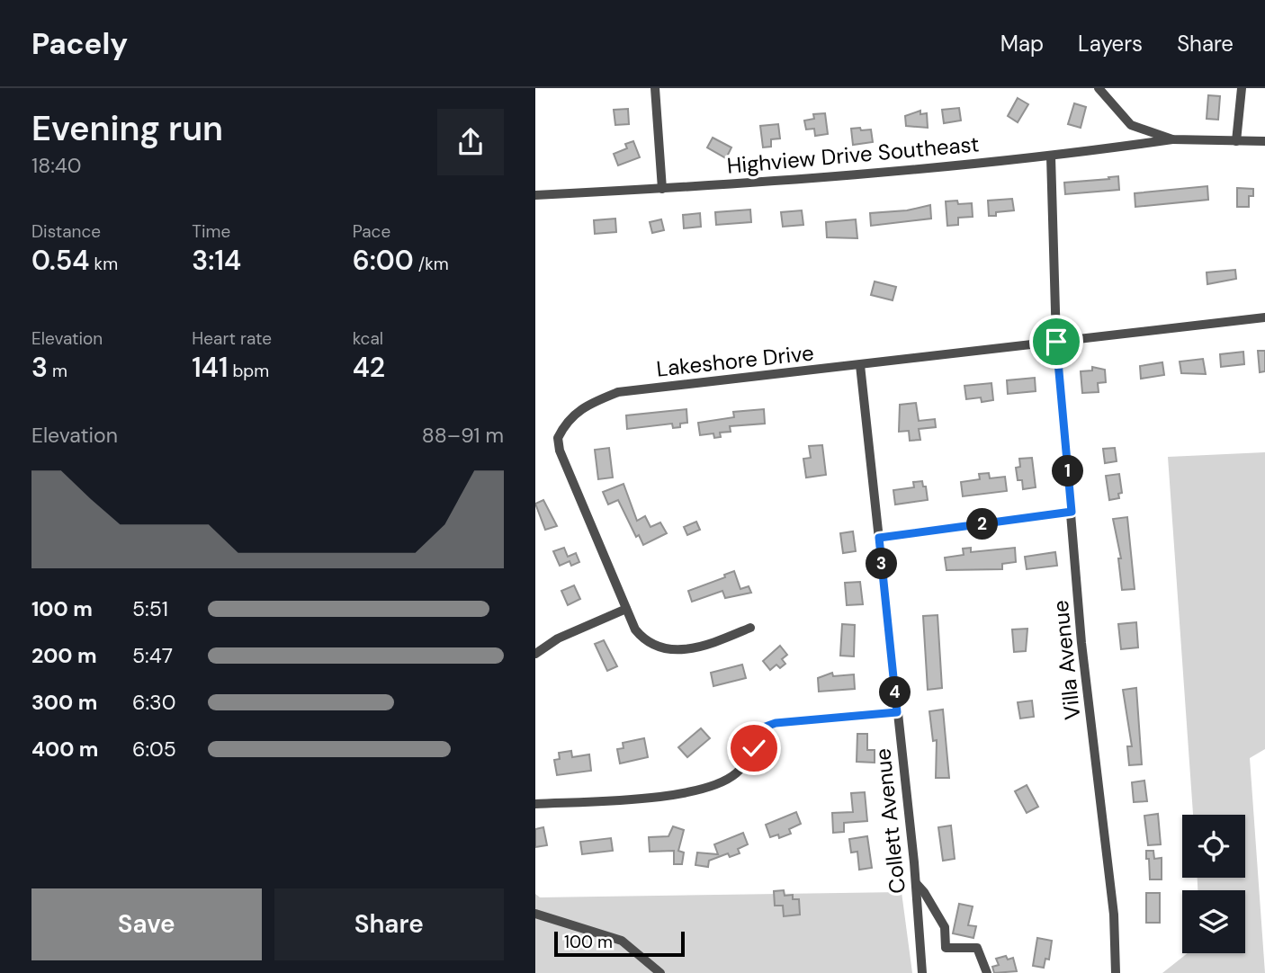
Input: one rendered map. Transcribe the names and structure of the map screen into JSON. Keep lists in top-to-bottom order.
{
  "streets": {
    "street": [
      "Highview Drive Southeast",
      "Lakeshore Drive",
      "Villa Avenue",
      "Collett Avenue"
    ]
  },
  "crossings": [
    ["Highview Drive Southeast", "Villa Avenue"],
    ["Lakeshore Drive", "Villa Avenue"],
    ["Lakeshore Drive", "Collett Avenue"]
  ],
  "scale_bar": "100 m",
  "page": {
    "header": "Pacely",
    "nav": ["Map", "Layers", "Share"],
    "heading": ["Evening run", "18:40"],
    "stats": [
      ["Distance", "0.54 km"],
      ["Time", "3:14"],
      ["Pace", "6:00 /km"],
      ["Elevation", "3 m"],
      ["Heart rate", "141 bpm"],
      ["kcal", "42"]
    ],
    "chart": ["Elevation", "88–91 m"],
    "pins": [
      "1",
      "2",
      "3",
      "4"
    ],
    "list": [
      {
        "name": "100 m",
        "note": "5:51"
      },
      {
        "name": "200 m",
        "note": "5:47"
      },
      {
        "name": "300 m",
        "note": "6:30"
      },
      {
        "name": "400 m",
        "note": "6:05"
      }
    ],
    "buttons": ["Save", "Share"],
    "scale": "100 m"
  }
}
